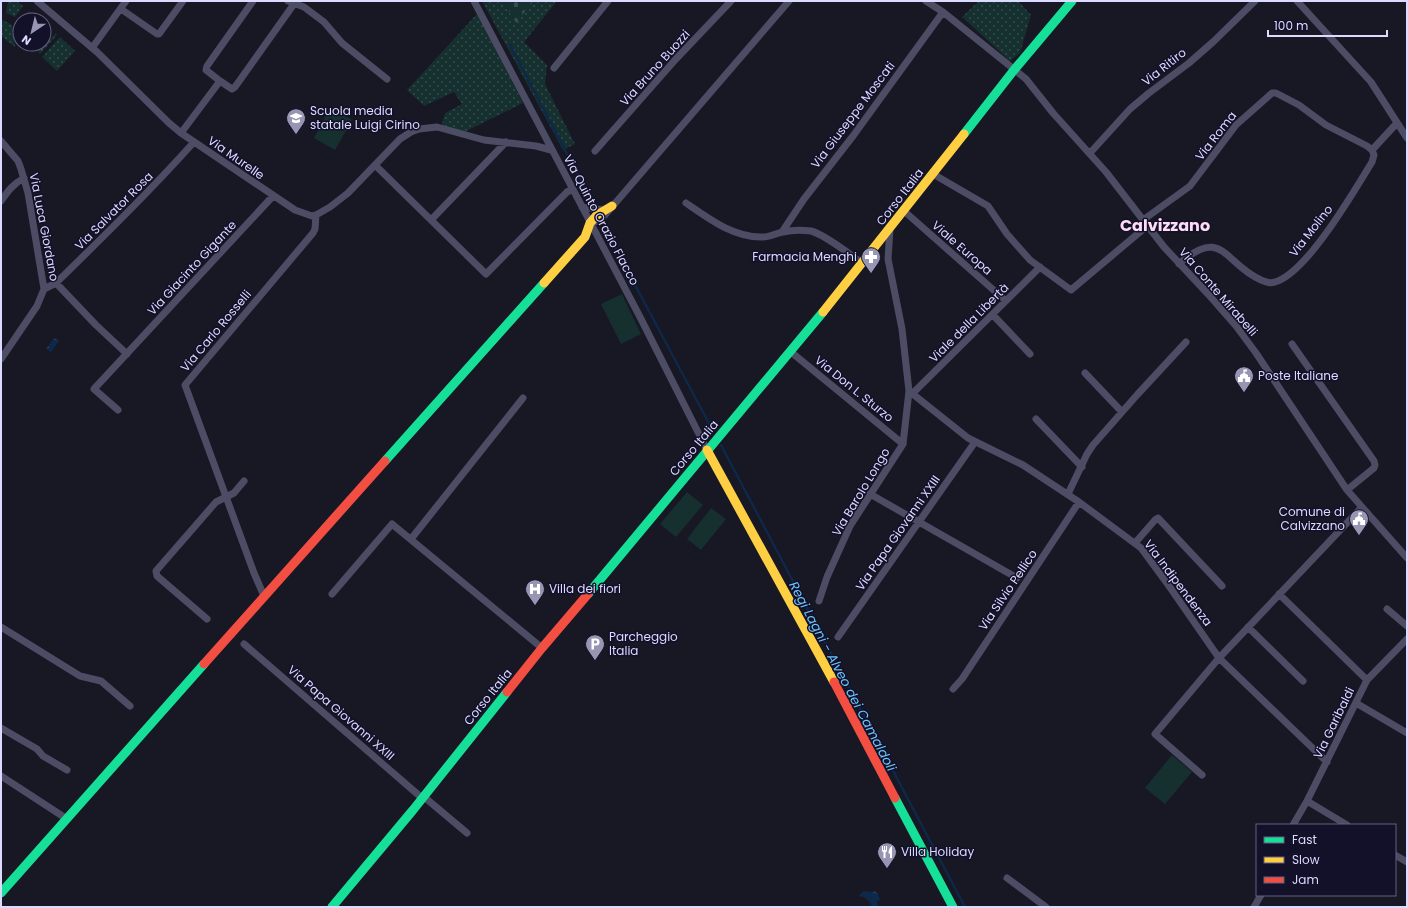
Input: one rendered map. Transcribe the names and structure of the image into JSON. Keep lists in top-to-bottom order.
{
  "streets": {
    "street": [
      "Via Ritiro",
      "Via Bruno Buozzi",
      "Via Giuseppe Moscati",
      "Via Roma",
      "Via Murelle",
      "Corso Italia",
      "Via Salvator Rosa",
      "Via Quinto Orazio Flacco",
      "Via Luca Giordano",
      "Via Molino",
      "Viale Europa",
      "Via Giacinto Gigante",
      "Via Conte Mirabelli",
      "Viale della Libertà",
      "Via Carlo Rosselli",
      "Via Don L. Sturzo",
      "Via Barolo Longo",
      "Via Papa Giovanni XXIII",
      "Via Indipendenza",
      "Via Silvio Pellico",
      "Via Garibaldi"
    ]
  },
  "crossings": [
    ["Via Ritiro", "Via Conte Mirabelli"],
    ["Via Giuseppe Moscati", "Via Conte Mirabelli"],
    ["Via Roma", "Via Molino"],
    ["Via Roma", "Via Conte Mirabelli"],
    ["Via Murelle", "Via Salvator Rosa"],
    ["Via Murelle", "Via Giacinto Gigante"],
    ["Via Murelle", "Via Carlo Rosselli"],
    ["Corso Italia", "Via Quinto Orazio Flacco"],
    ["Corso Italia", "Viale Europa"],
    ["Corso Italia", "Via Conte Mirabelli"],
    ["Corso Italia", "Via Don L. Sturzo"],
    ["Corso Italia", "Via Barolo Longo"],
    ["Corso Italia", "Via Papa Giovanni XXIII"],
    ["Via Salvator Rosa", "Via Luca Giordano"],
    ["Via Molino", "Via Conte Mirabelli"],
    ["Viale Europa", "Viale della Libertà"],
    ["Viale della Libertà", "Via Barolo Longo"],
    ["Viale della Libertà", "Via Indipendenza"],
    ["Via Don L. Sturzo", "Via Barolo Longo"],
    ["Via Barolo Longo", "Via Indipendenza"],
    ["Via Papa Giovanni XXIII", "Via Indipendenza"],
    ["Via Indipendenza", "Via Silvio Pellico"],
    ["Via Indipendenza", "Via Garibaldi"]
  ],
  "districts": ["Calvizzano"],
  "water": ["Regi Lagni - Alveo dei Camaldoli"],
  "places": {
    "school or university": ["Scuola media statale Luigi Cirino"],
    "pharmacy": ["Farmacia Menghi"],
    "public building": ["Poste Italiane", "Comune di Calvizzano"],
    "hospital": ["Villa dei fiori"],
    "parking": ["Parcheggio Italia"],
    "restaurant": ["Villa Holiday"]
  },
  "legend": ["Fast", "Slow", "Jam"],
  "scale_bar": "100 m",
  "north": "bottom left"
}
